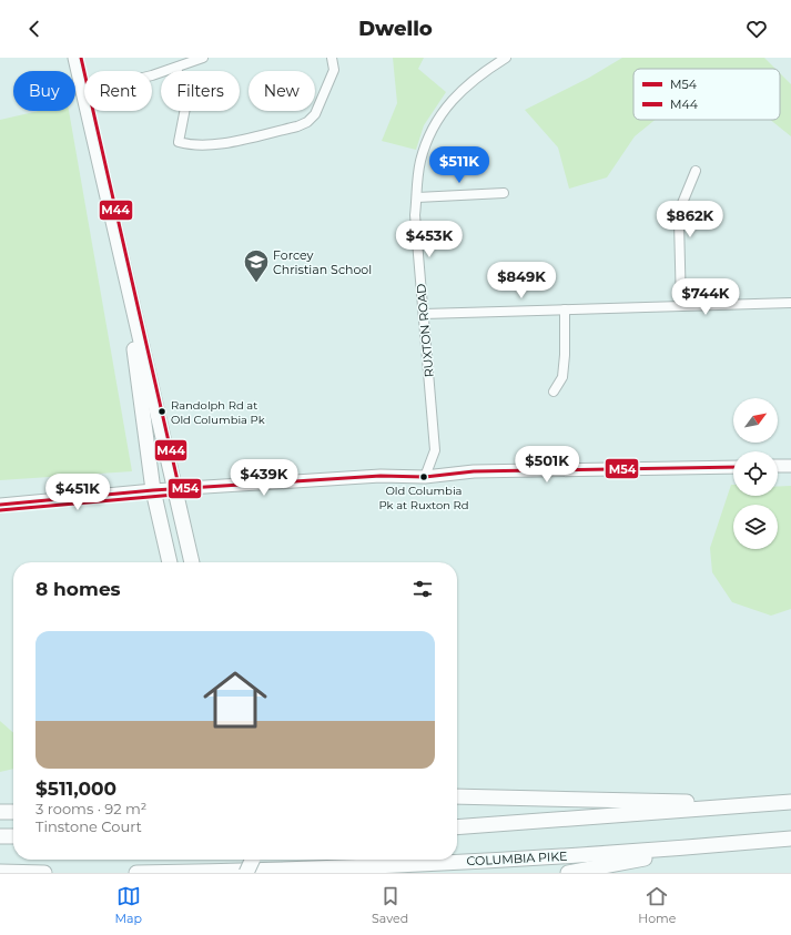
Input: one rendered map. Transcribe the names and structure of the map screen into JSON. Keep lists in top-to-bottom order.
{
  "streets": {
    "main road": ["COLUMBIA PIKE"],
    "street": ["RUXTON ROAD"]
  },
  "places": {
    "school or university": ["Forcey Christian School"],
    "other": ["Randolph Rd at Old Columbia Pk", "Old Columbia Pk at Ruxton Rd"]
  },
  "lines": ["transit line M44", "transit line M54"],
  "legend": ["M54", "M44"],
  "north": "top right",
  "page": {
    "header": "Dwello",
    "chip": [
      "Buy",
      "Rent",
      "Filters",
      "New"
    ],
    "price": [
      "$511K",
      "$862K",
      "$453K",
      "$849K",
      "$744K",
      "$501K",
      "$439K",
      "$451K"
    ],
    "heading": "8 homes",
    "list": [
      {
        "name": "$511,000",
        "note": "3 rooms · 92 m² · Tinstone Court"
      }
    ],
    "tabs": ["Map", "Saved", "Home"]
  }
}
